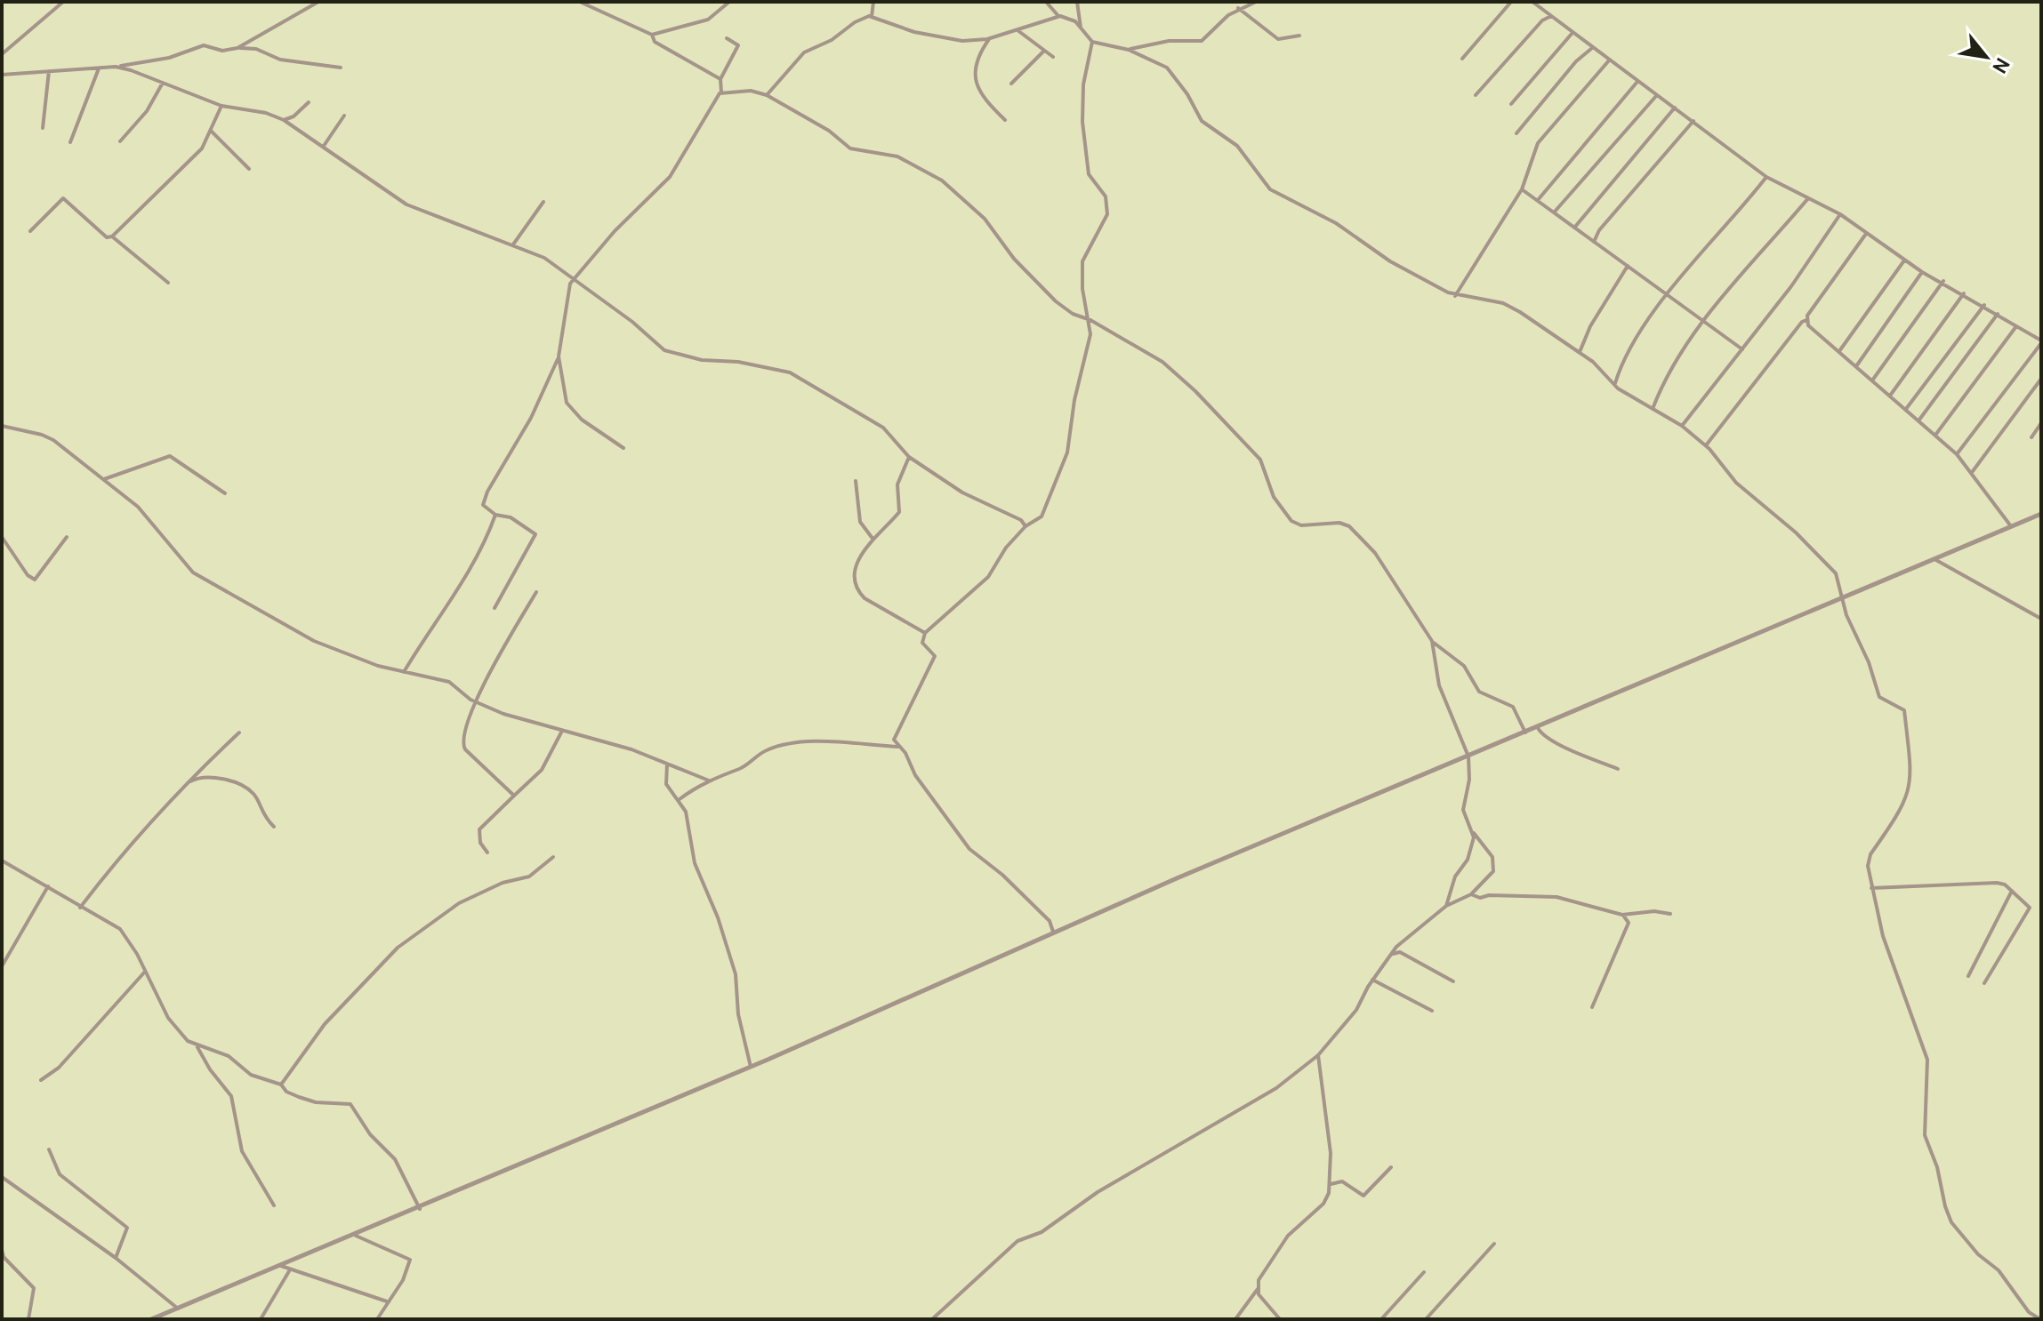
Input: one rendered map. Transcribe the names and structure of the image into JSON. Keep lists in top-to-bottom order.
{
  "north": "bottom right"
}
